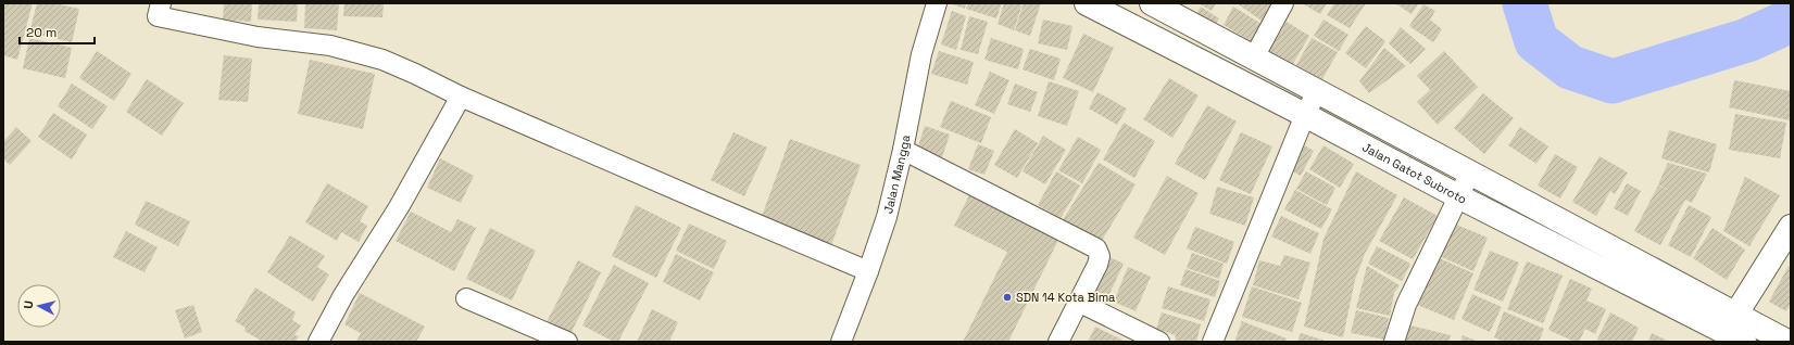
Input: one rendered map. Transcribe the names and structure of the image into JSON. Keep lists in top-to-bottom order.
{
  "streets": {
    "street": ["Jalan Gatot Subroto", "Jalan Mangga"]
  },
  "places": ["SDN 14 Kota Bima"],
  "scale_bar": "20 m",
  "north": "left"
}
